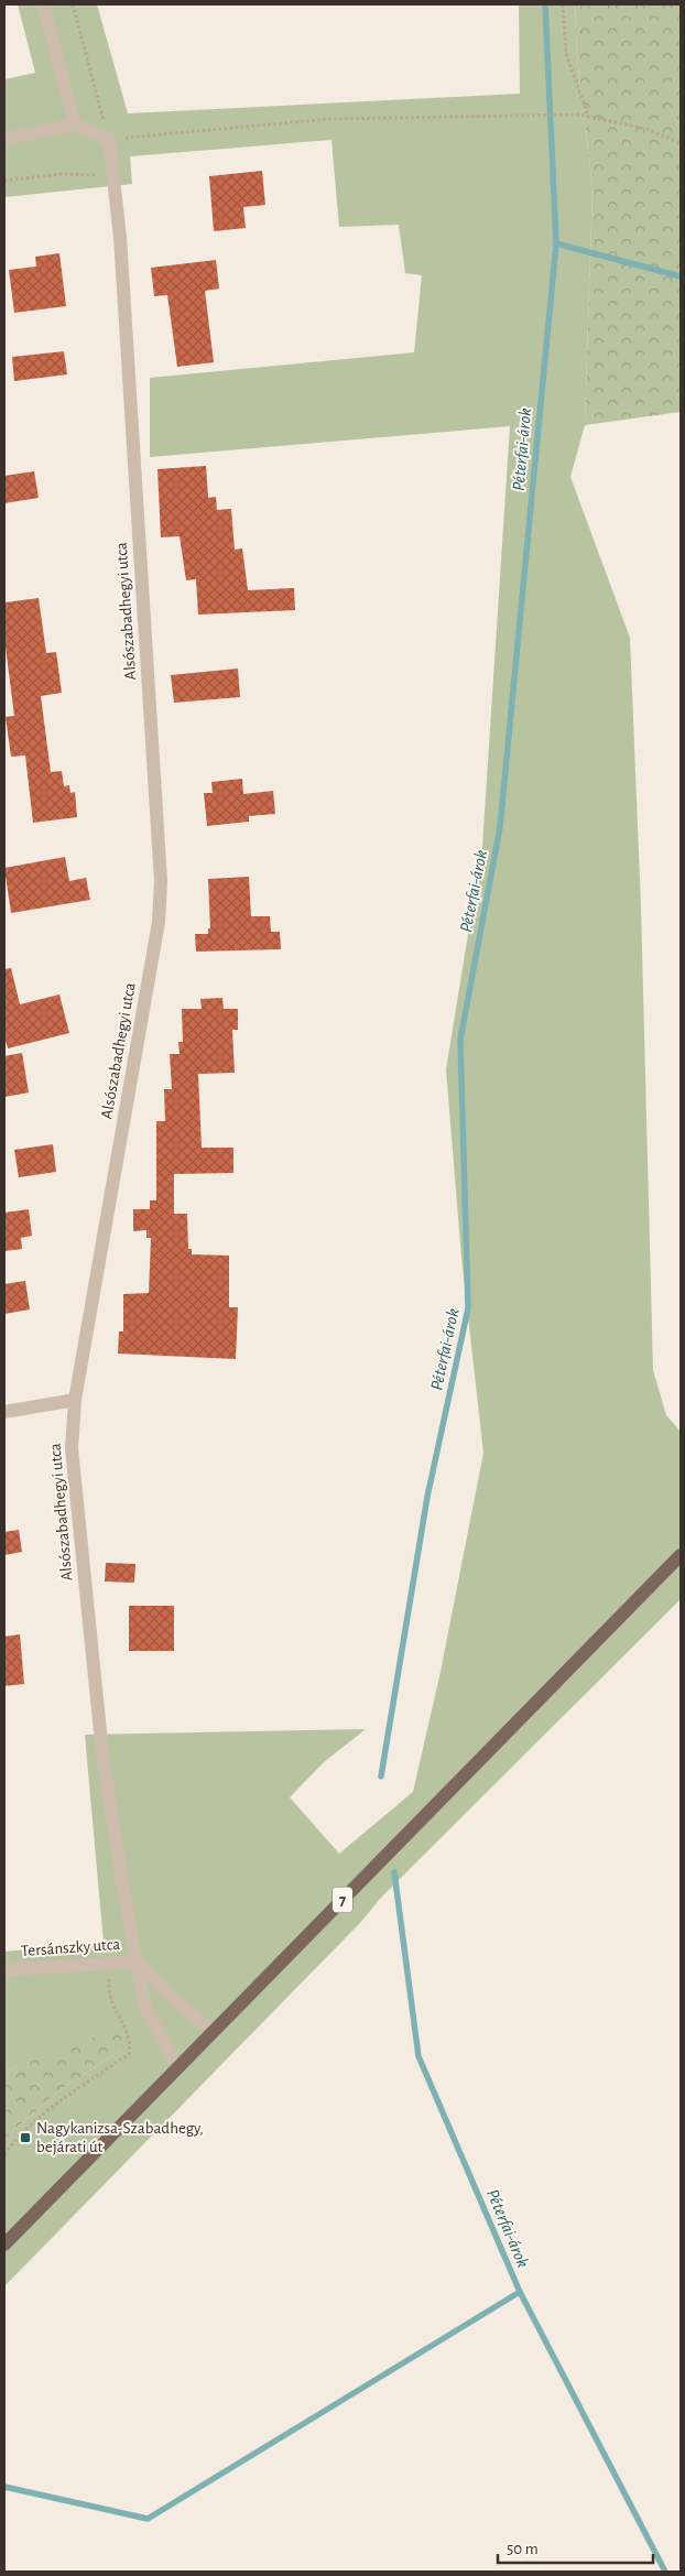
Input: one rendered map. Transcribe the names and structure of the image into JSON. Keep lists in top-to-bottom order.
{
  "streets": {
    "main road": ["7"],
    "street": ["Alsószabadhegyi utca", "Tersánszky utca"]
  },
  "crossings": [
    ["Alsószabadhegyi utca", "7"],
    ["Alsószabadhegyi utca", "Tersánszky utca"]
  ],
  "water": ["Péterfai-árok"],
  "places": {
    "transit": ["Nagykanizsa-Szabadhegy, bejárati út"]
  },
  "scale_bar": "50 m"
}
